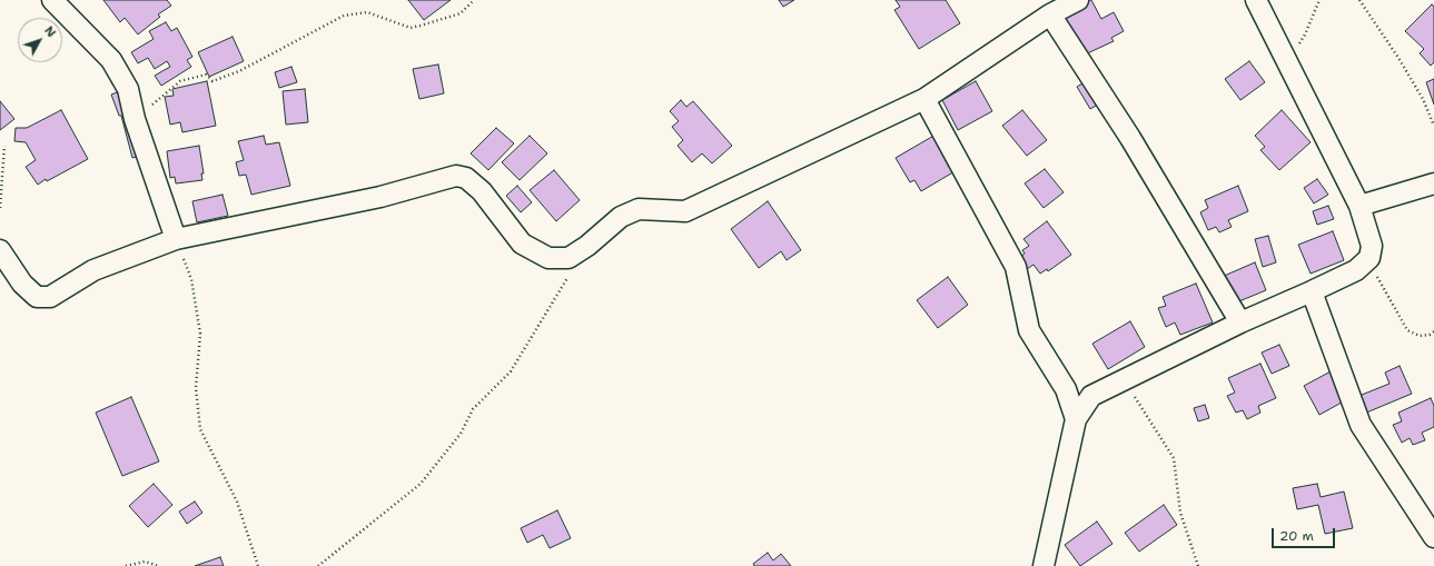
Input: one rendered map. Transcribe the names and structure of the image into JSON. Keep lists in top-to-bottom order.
{
  "scale_bar": "20 m",
  "north": "top right"
}
